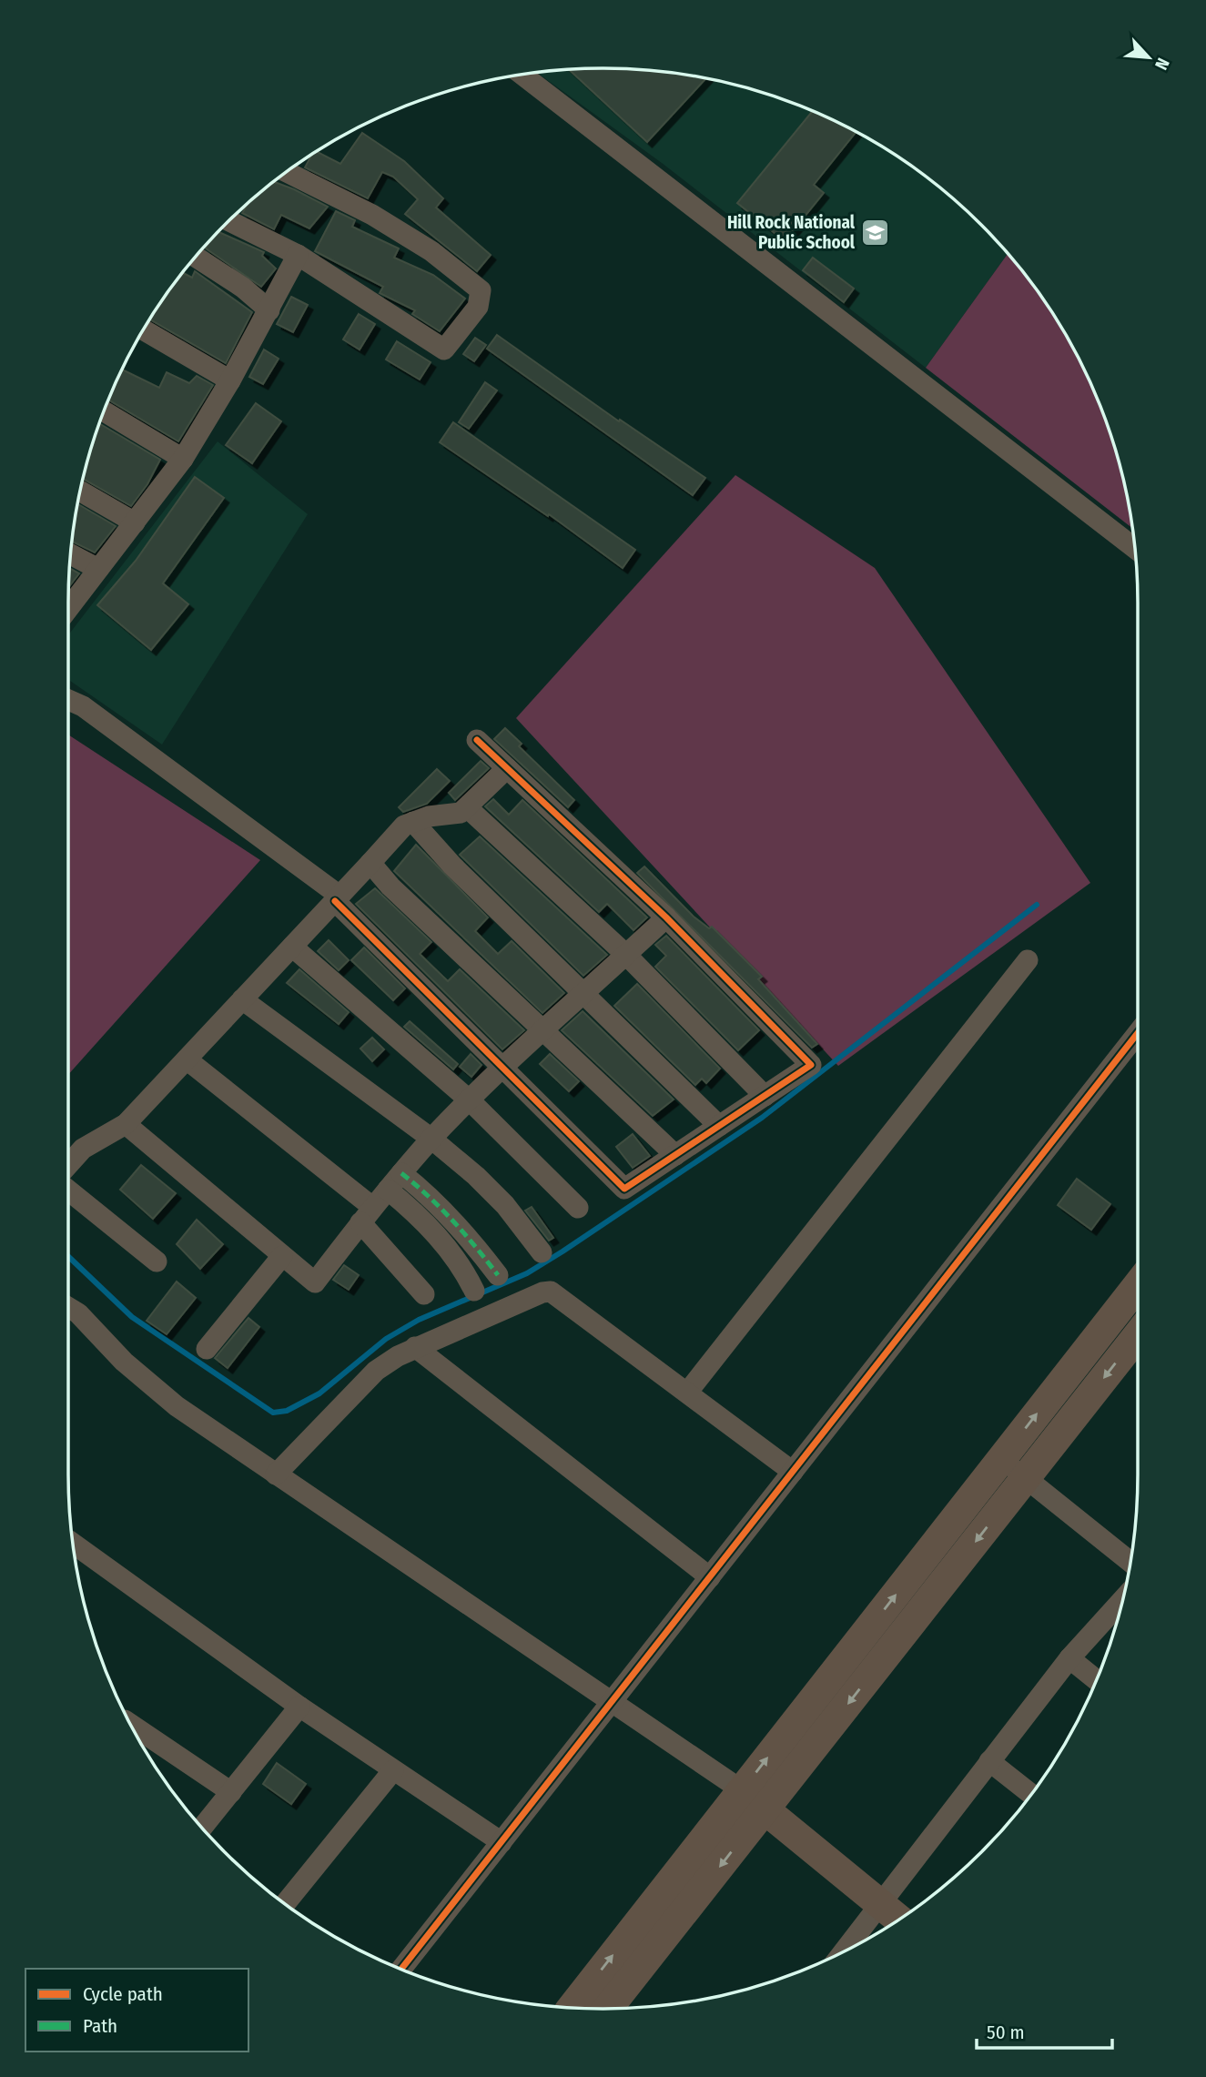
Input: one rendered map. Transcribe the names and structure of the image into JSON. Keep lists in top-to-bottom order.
{
  "places": {
    "school or university": ["Hill Rock National Public School"]
  },
  "legend": ["Cycle path", "Path"],
  "scale_bar": "50 m",
  "north": "bottom right"
}
